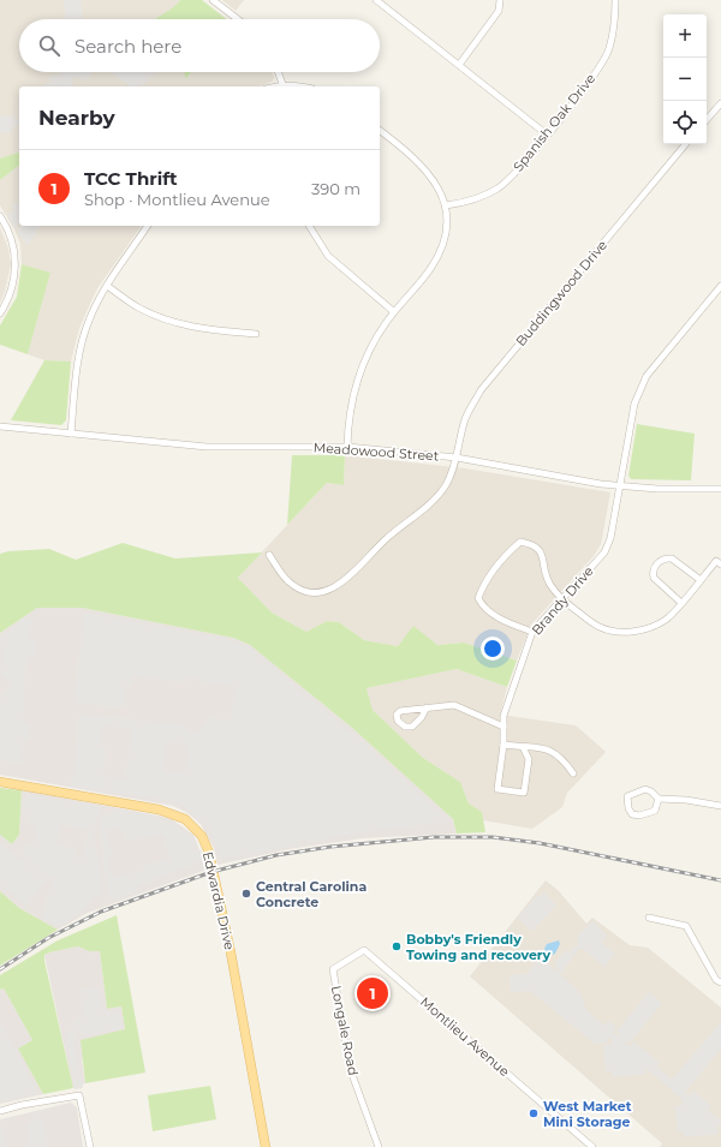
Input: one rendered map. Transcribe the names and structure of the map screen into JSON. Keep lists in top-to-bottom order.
{
  "streets": {
    "main road": ["Edwardia Drive"],
    "street": [
      "Spanish Oak Drive",
      "Buddingwood Drive",
      "Meadowood Street",
      "Brandy Drive",
      "Longale Road",
      "Montlieu Avenue"
    ]
  },
  "crossings": [
    ["Buddingwood Drive", "Meadowood Street"],
    ["Meadowood Street", "Brandy Drive"],
    ["Longale Road", "Montlieu Avenue"]
  ],
  "places": ["Central Carolina Concrete", "Bobby's Friendly Towing and recovery", "West Market Mini Storage"],
  "page": {
    "map_buttons": ["+", "−"],
    "search": "Search here",
    "heading": "Nearby",
    "list": [
      {
        "mark": "1",
        "name": "TCC Thrift",
        "note": "Shop · Montlieu Avenue",
        "value": "390 m"
      }
    ],
    "pins": "1"
  }
}
